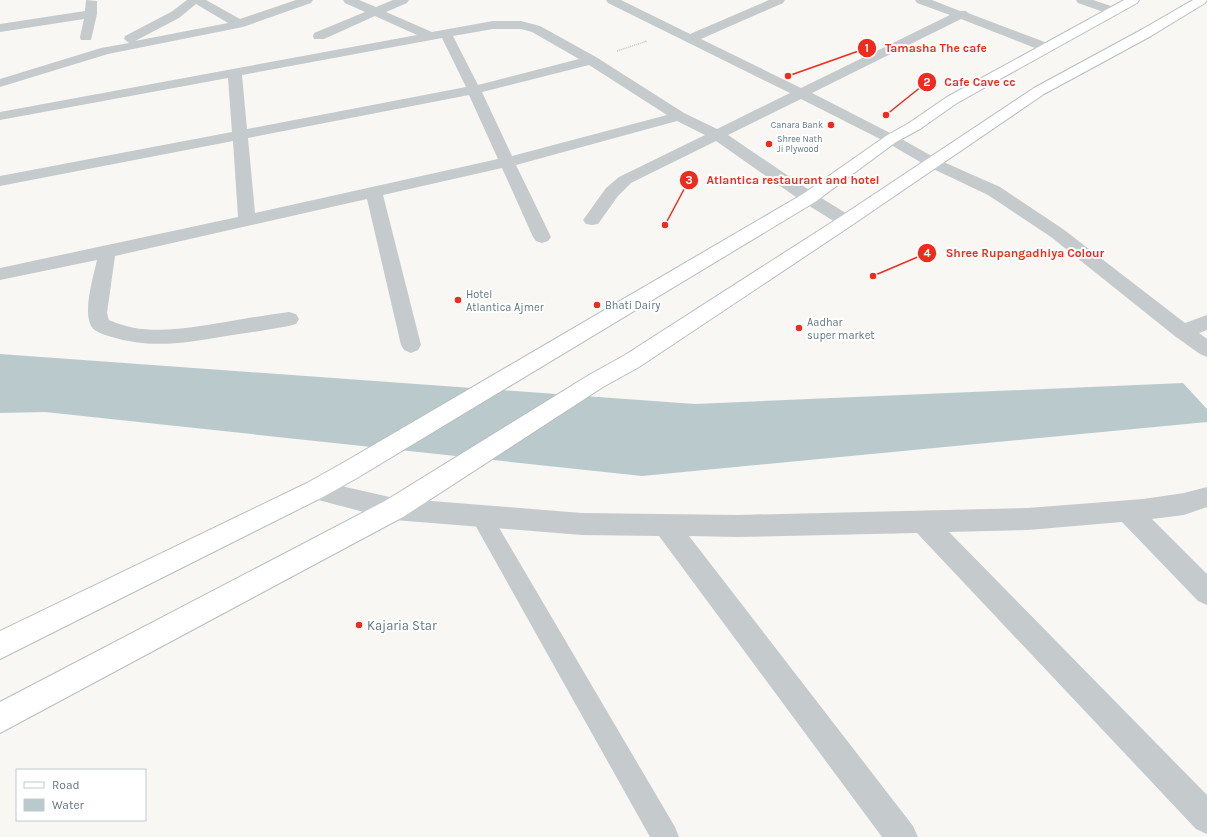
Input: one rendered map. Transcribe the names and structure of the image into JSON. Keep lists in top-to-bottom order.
{
  "places": [
    "Tamasha The cafe",
    "Cafe Cave cc",
    "Canara Bank",
    "Shree Nath Ji Plywood",
    "Atlantica restaurant and hotel",
    "Shree Rupangadhiya Colour",
    "Hotel Atlantica Ajmer",
    "Bhati Dairy",
    "Aadhar super market",
    "Kajaria Star"
  ],
  "legend": ["Road", "Water"]
}
